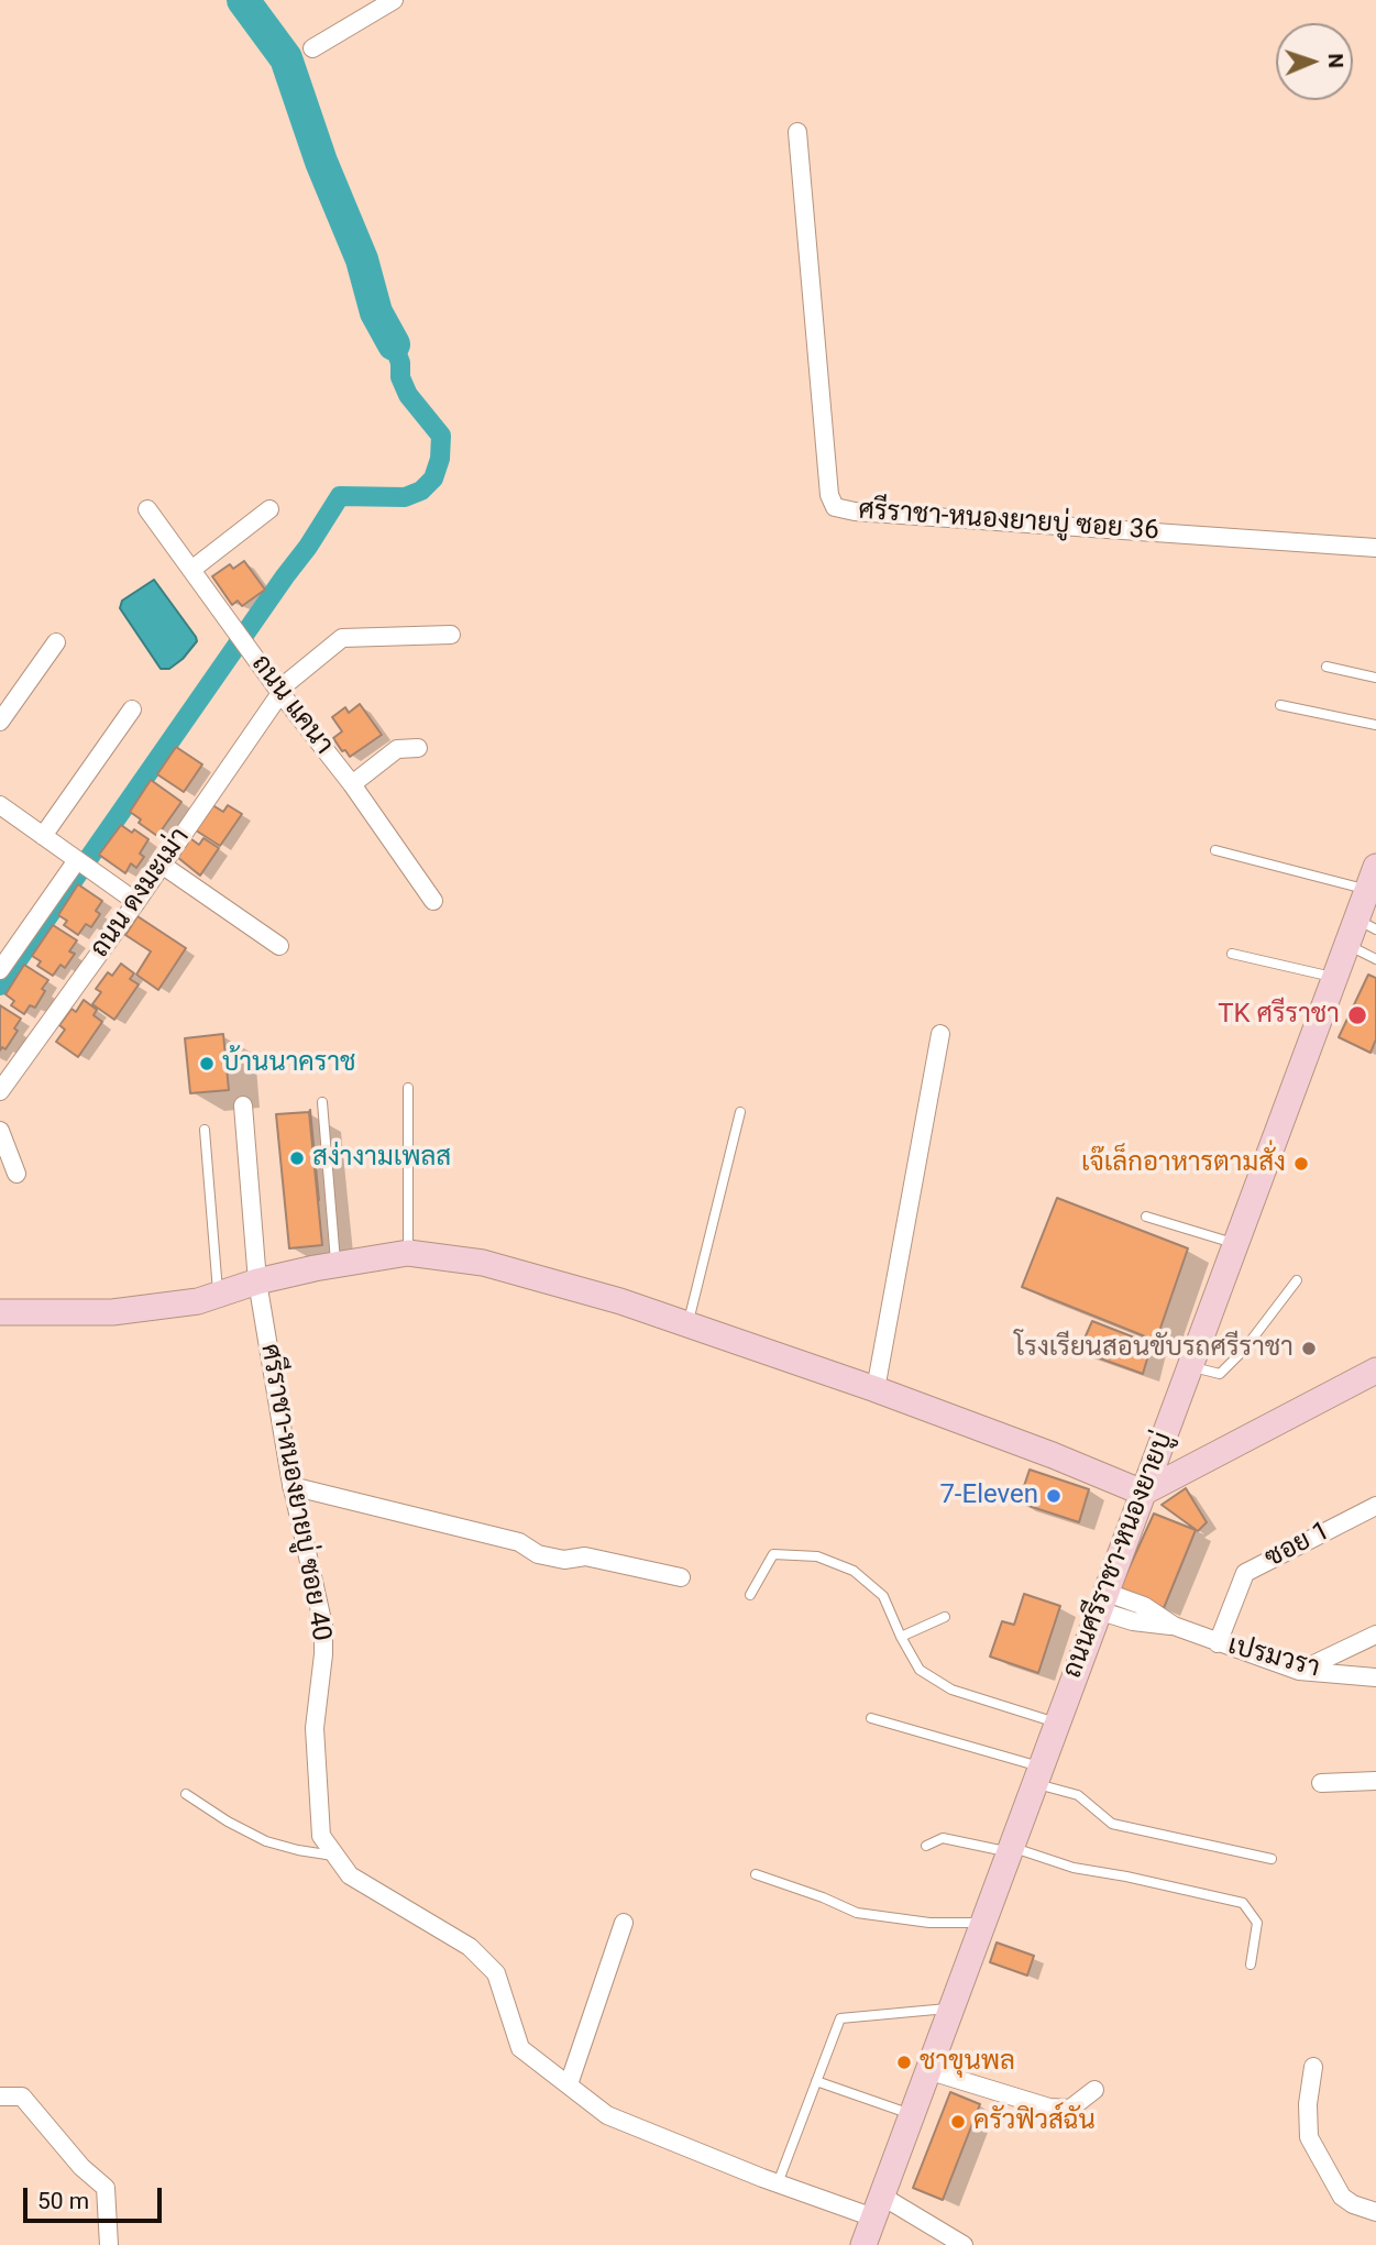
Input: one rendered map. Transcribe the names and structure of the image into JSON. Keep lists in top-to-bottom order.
{
  "streets": {
    "street": [
      "ศรีราชา-หนองยายบู่ ซอย 36",
      "ถนน แคนา",
      "ถนน ดงมะเม่า",
      "ศรีราชา-หนองยายบู่ ซอย 40",
      "ซอย 1",
      "ถนนศรีราชา-หนองยายบู่",
      "เปรมวรา"
    ]
  },
  "crossings": [
    ["ถนน แคนา", "ถนน ดงมะเม่า"],
    ["ศรีราชา-หนองยายบู่ ซอย 40", "ถนนศรีราชา-หนองยายบู่"],
    ["ซอย 1", "เปรมวรา"],
    ["ถนนศรีราชา-หนองยายบู่", "เปรมวรา"]
  ],
  "places": [
    "TK ศรีราชา",
    "บ้านนาคราช",
    "สง่างามเพลส",
    "เจ๊เล็กอาหารตามสั่ง",
    "โรงเรียนสอนขับรถศรีราชา",
    "7-Eleven",
    "ชาขุนพล",
    "ครัวฟิวส์ฉัน"
  ],
  "scale_bar": "50 m",
  "north": "right"
}
